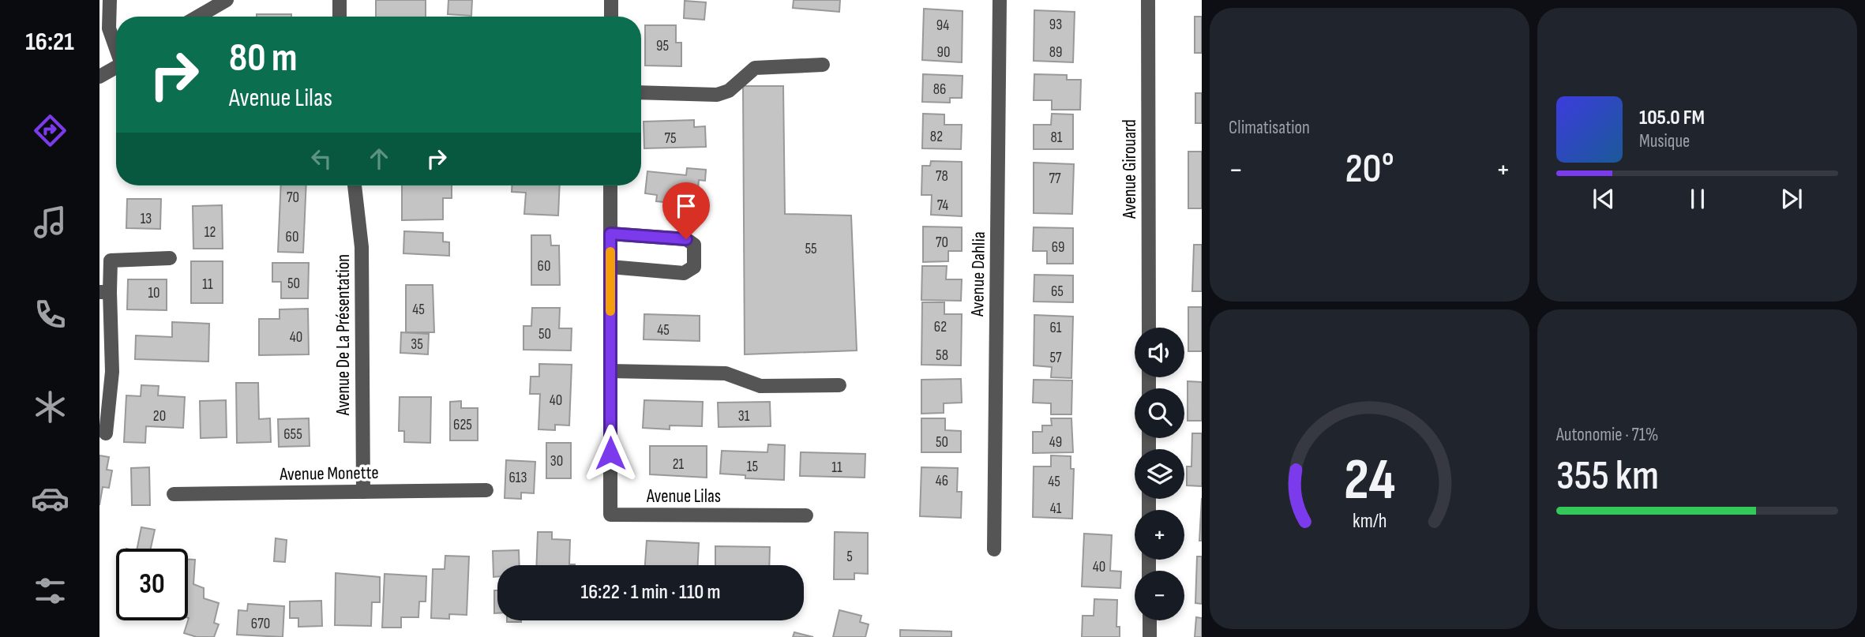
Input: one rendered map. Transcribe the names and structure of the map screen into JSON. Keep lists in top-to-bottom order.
{
  "streets": {
    "street": [
      "Avenue Girouard",
      "Avenue Dahlia",
      "Avenue De La Présentation",
      "Avenue Monette",
      "Avenue Lilas"
    ]
  },
  "crossings": [
    ["Avenue De La Présentation", "Avenue Monette"]
  ],
  "house_numbers": [
    "93",
    "94",
    "95",
    "90",
    "89",
    "86",
    "82",
    "81",
    "75",
    "78",
    "77",
    "70",
    "74",
    "13",
    "12",
    "60",
    "70",
    "69",
    "55",
    "60",
    "50",
    "11",
    "65",
    "10",
    "45",
    "62",
    "61",
    "45",
    "50",
    "40",
    "35",
    "58",
    "57",
    "40",
    "20",
    "31",
    "625",
    "655",
    "50",
    "49",
    "30",
    "21",
    "15",
    "11",
    "613",
    "46",
    "45",
    "41",
    "5",
    "40",
    "670"
  ],
  "page": {
    "tabs": "16:21",
    "tile": [
      "Climatisation",
      ["Autonomie · 71%", "355 km"]
    ],
    "turn": ["80 m", "Avenue Lilas"],
    "song": ["105.0 FM", "Musique"],
    "heat": ["−", "20°", "+"],
    "map_buttons": ["+", "−"],
    "limit": "30",
    "trip": "16:22 · 1 min · 110 m",
    "gauge": ["24", "km/h"]
  }
}
